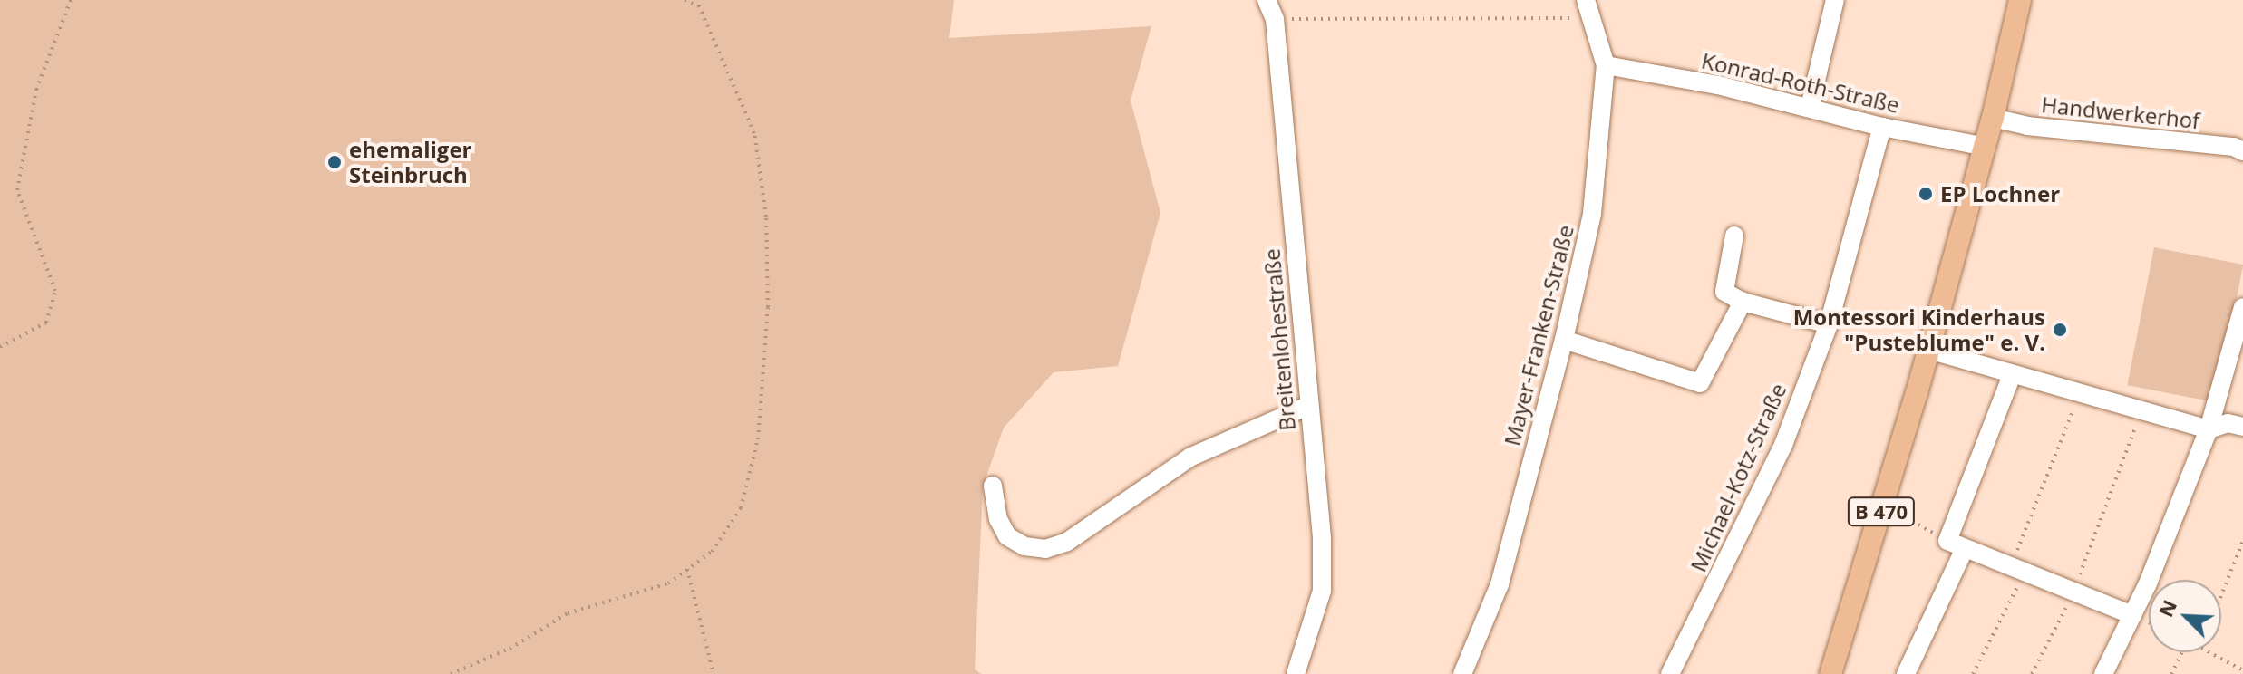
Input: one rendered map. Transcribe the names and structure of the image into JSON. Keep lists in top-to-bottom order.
{
  "streets": {
    "main road": ["B 470"],
    "street": [
      "Konrad-Roth-Straße",
      "Handwerkerhof",
      "Mayer-Franken-Straße",
      "Breitenlohestraße",
      "Michael-Kotz-Straße"
    ]
  },
  "crossings": [
    ["Konrad-Roth-Straße", "Mayer-Franken-Straße"],
    ["Konrad-Roth-Straße", "Michael-Kotz-Straße"],
    ["Konrad-Roth-Straße", "B 470"],
    ["Handwerkerhof", "B 470"]
  ],
  "places": ["ehemaliger Steinbruch", "EP Lochner", "Montessori Kinderhaus \"Pusteblume\" e. V."],
  "north": "top left"
}
